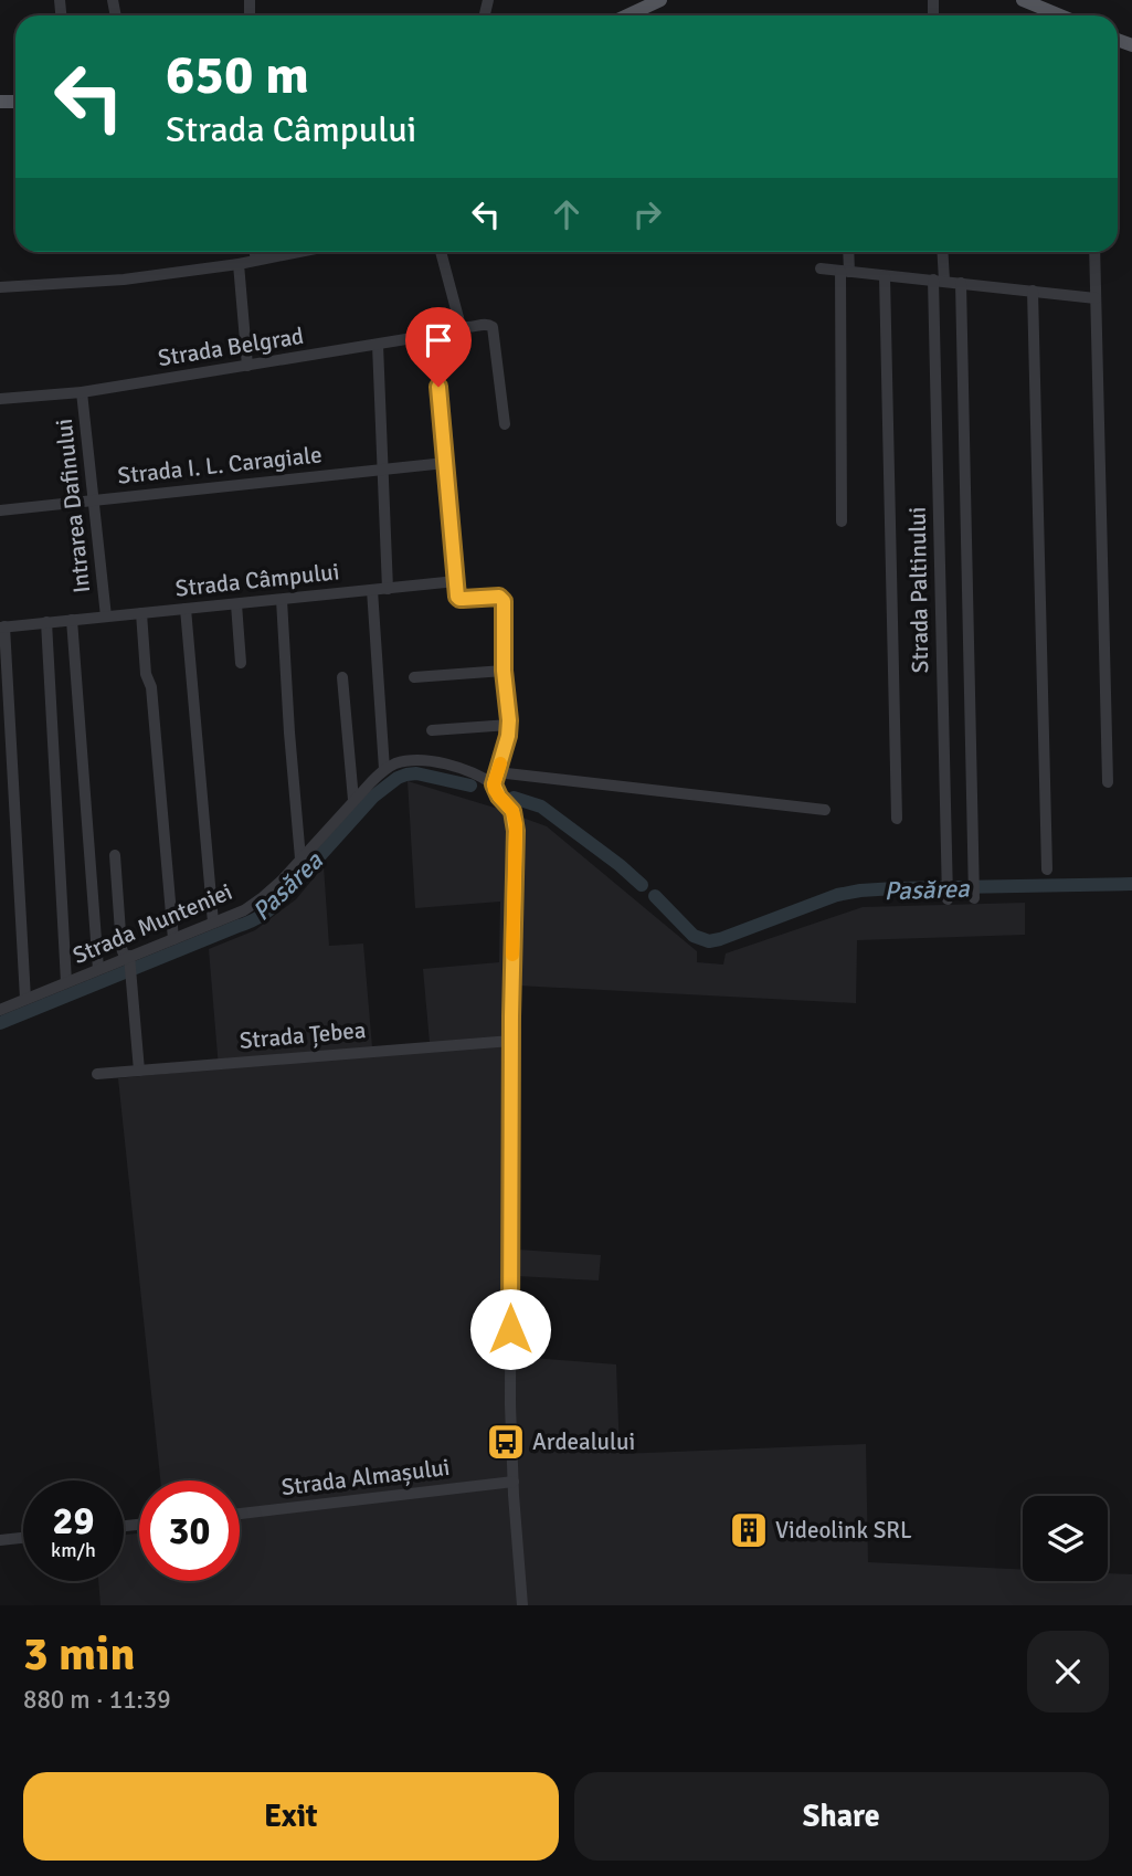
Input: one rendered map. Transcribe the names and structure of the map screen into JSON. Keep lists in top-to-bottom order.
{
  "streets": {
    "street": [
      "Strada Belgrad",
      "Strada I. L. Caragiale",
      "Intrarea Dafinului",
      "Strada Câmpului",
      "Strada Paltinului",
      "Strada Munteniei",
      "Strada Țebea",
      "Strada Almașului"
    ]
  },
  "crossings": [
    ["Strada Belgrad", "Intrarea Dafinului"],
    ["Strada I. L. Caragiale", "Intrarea Dafinului"],
    ["Intrarea Dafinului", "Strada Câmpului"]
  ],
  "water": ["Pasărea"],
  "places": {
    "bus stop": ["Ardealului"],
    "building": ["Videolink SRL"]
  },
  "page": {
    "turn": ["650 m", "Strada Câmpului"],
    "speed": "29 km/h",
    "limit": "30",
    "heading": ["3 min", "880 m · 11:39"],
    "buttons": ["Exit", "Share"]
  }
}
